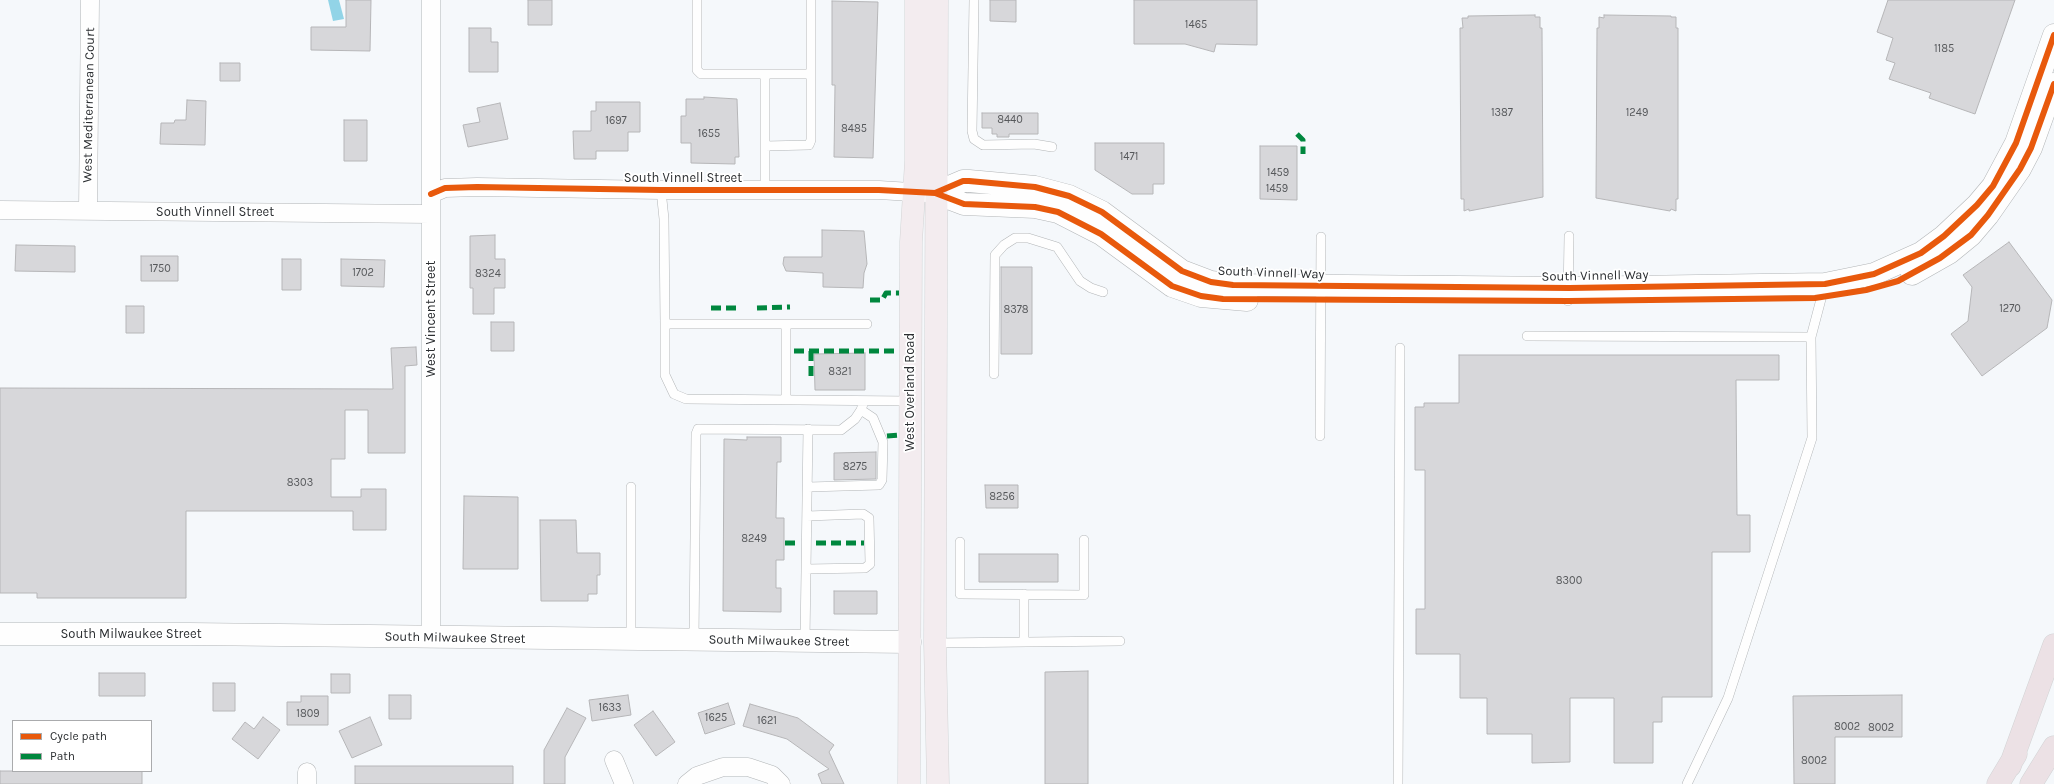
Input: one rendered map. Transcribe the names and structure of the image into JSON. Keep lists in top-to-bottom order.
{
  "streets": {
    "main road": ["West Overland Road"],
    "street": [
      "West Mediterranean Court",
      "South Vinnell Street",
      "South Vinnell Way",
      "West Vincent Street",
      "South Milwaukee Street"
    ]
  },
  "crossings": [
    ["West Mediterranean Court", "South Vinnell Street"],
    ["South Vinnell Street", "South Vinnell Way"],
    ["South Vinnell Street", "West Vincent Street"],
    ["South Vinnell Street", "West Overland Road"],
    ["South Vinnell Way", "West Overland Road"],
    ["West Vincent Street", "South Milwaukee Street"],
    ["West Overland Road", "South Milwaukee Street"]
  ],
  "house_numbers": [
    "1465",
    "1185",
    "1387",
    "1249",
    "8440",
    "1697",
    "8485",
    "1655",
    "1471",
    "1459",
    "1459",
    "1750",
    "1702",
    "8324",
    "1270",
    "8378",
    "8321",
    "8275",
    "8303",
    "8256",
    "8249",
    "8300",
    "1633",
    "1809",
    "1625",
    "1621",
    "8002",
    "8002",
    "8002"
  ],
  "legend": ["Cycle path", "Path"]
}
